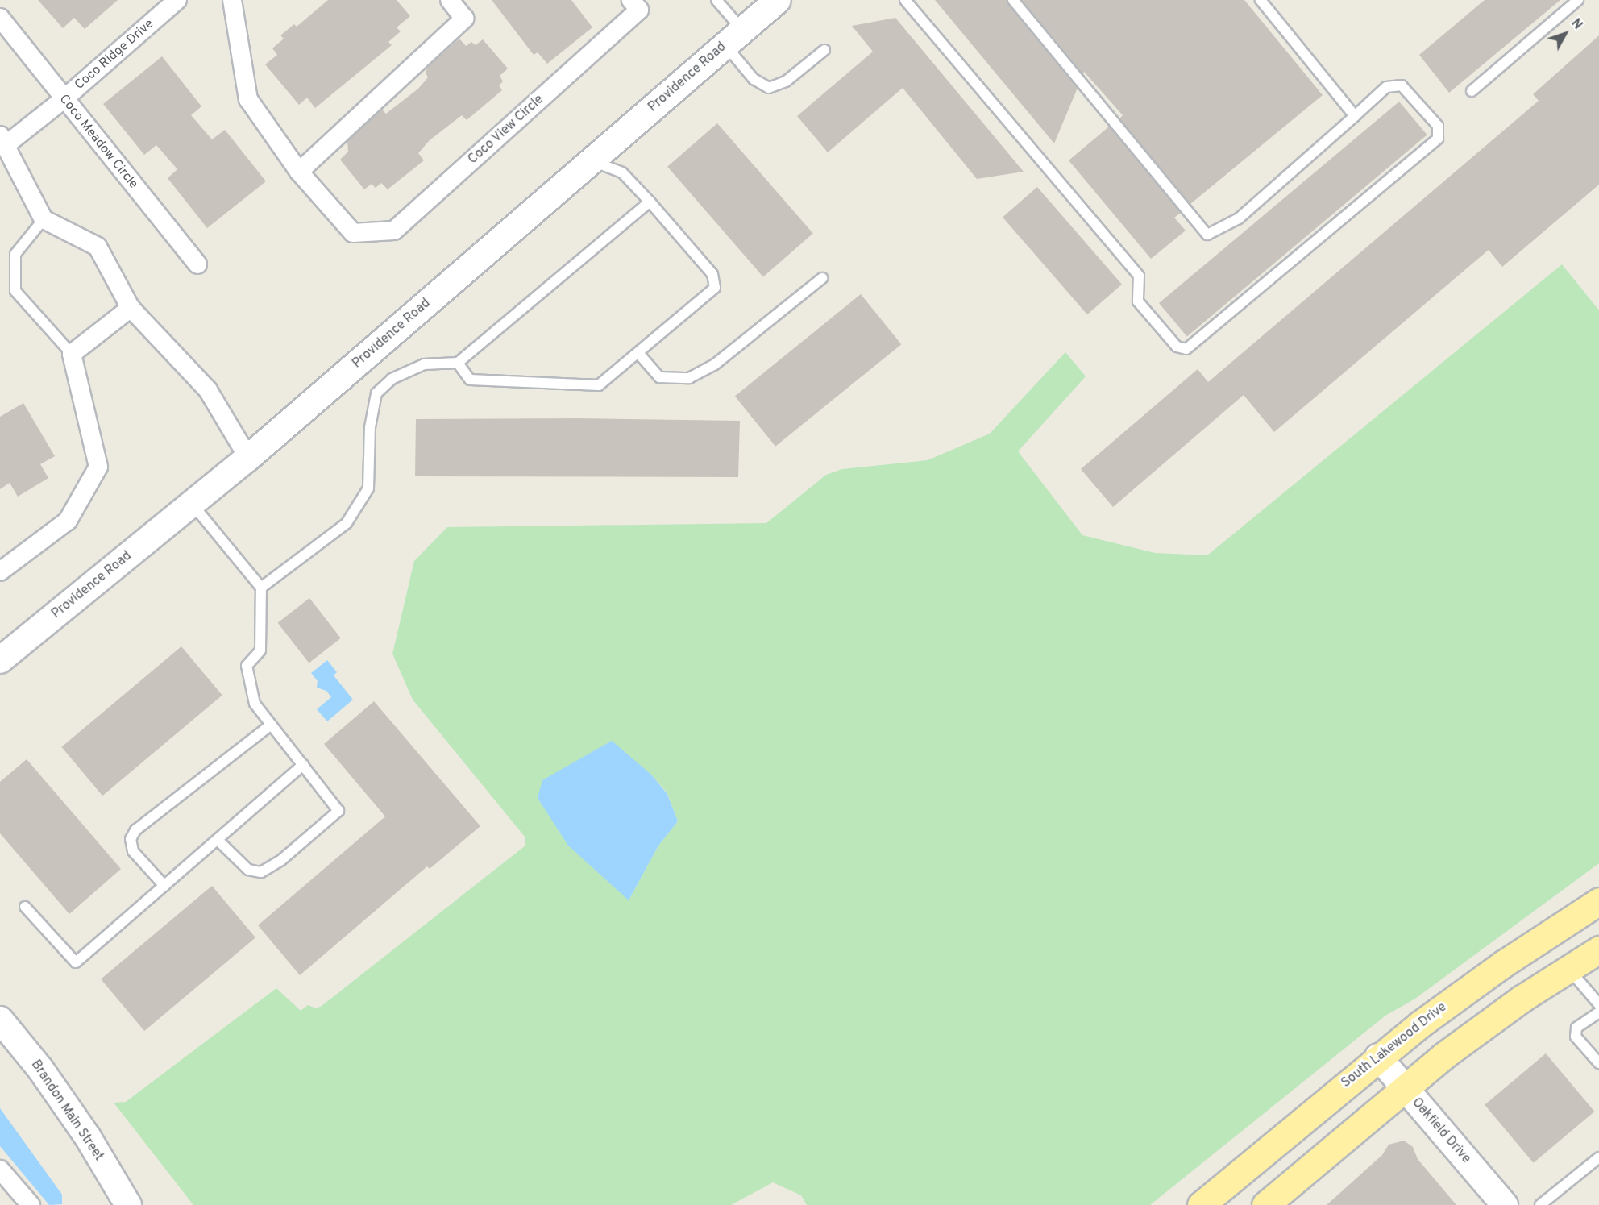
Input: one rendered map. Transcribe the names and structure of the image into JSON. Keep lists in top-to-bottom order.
{
  "streets": {
    "main road": ["South Lakewood Drive"],
    "street": [
      "Coco Ridge Drive",
      "Providence Road",
      "Coco View Circle",
      "Coco Meadow Circle",
      "Brandon Main Street",
      "Oakfield Drive"
    ]
  },
  "crossings": [
    ["Coco Ridge Drive", "Coco Meadow Circle"],
    ["South Lakewood Drive", "Oakfield Drive"]
  ],
  "north": "top right"
}
